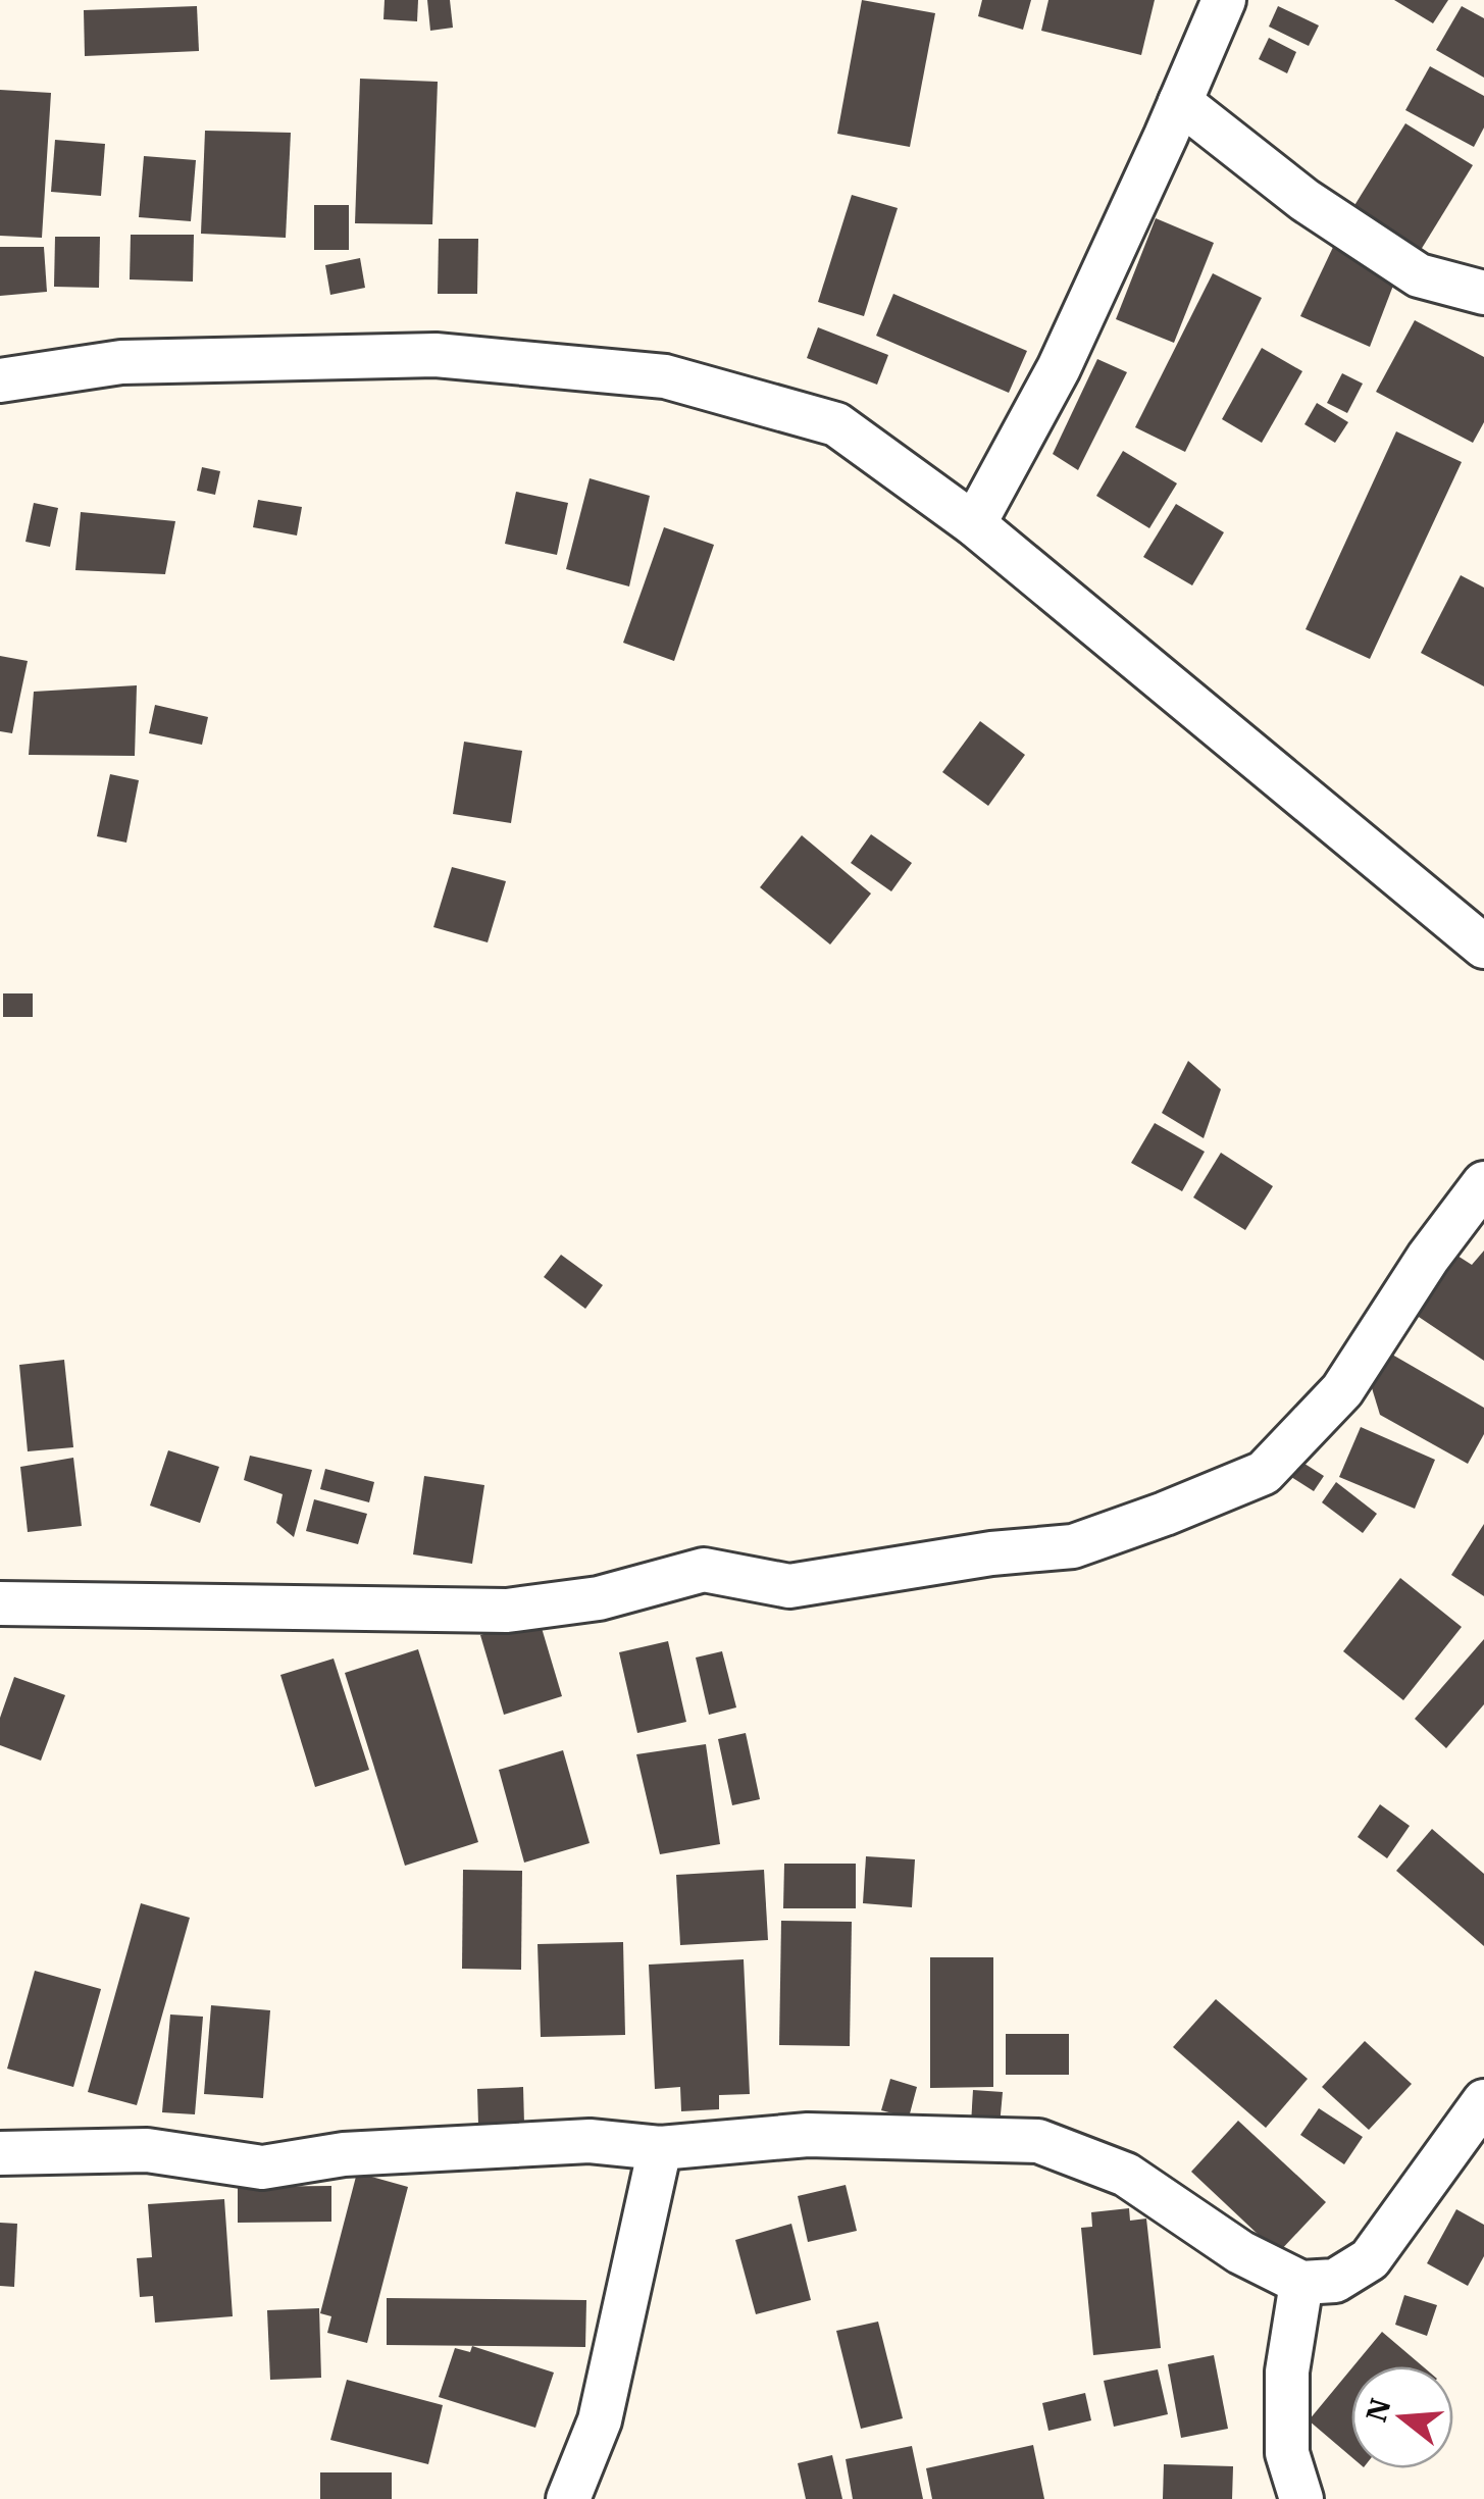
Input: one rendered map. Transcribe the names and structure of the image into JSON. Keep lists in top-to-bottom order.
{
  "north": "left"
}
